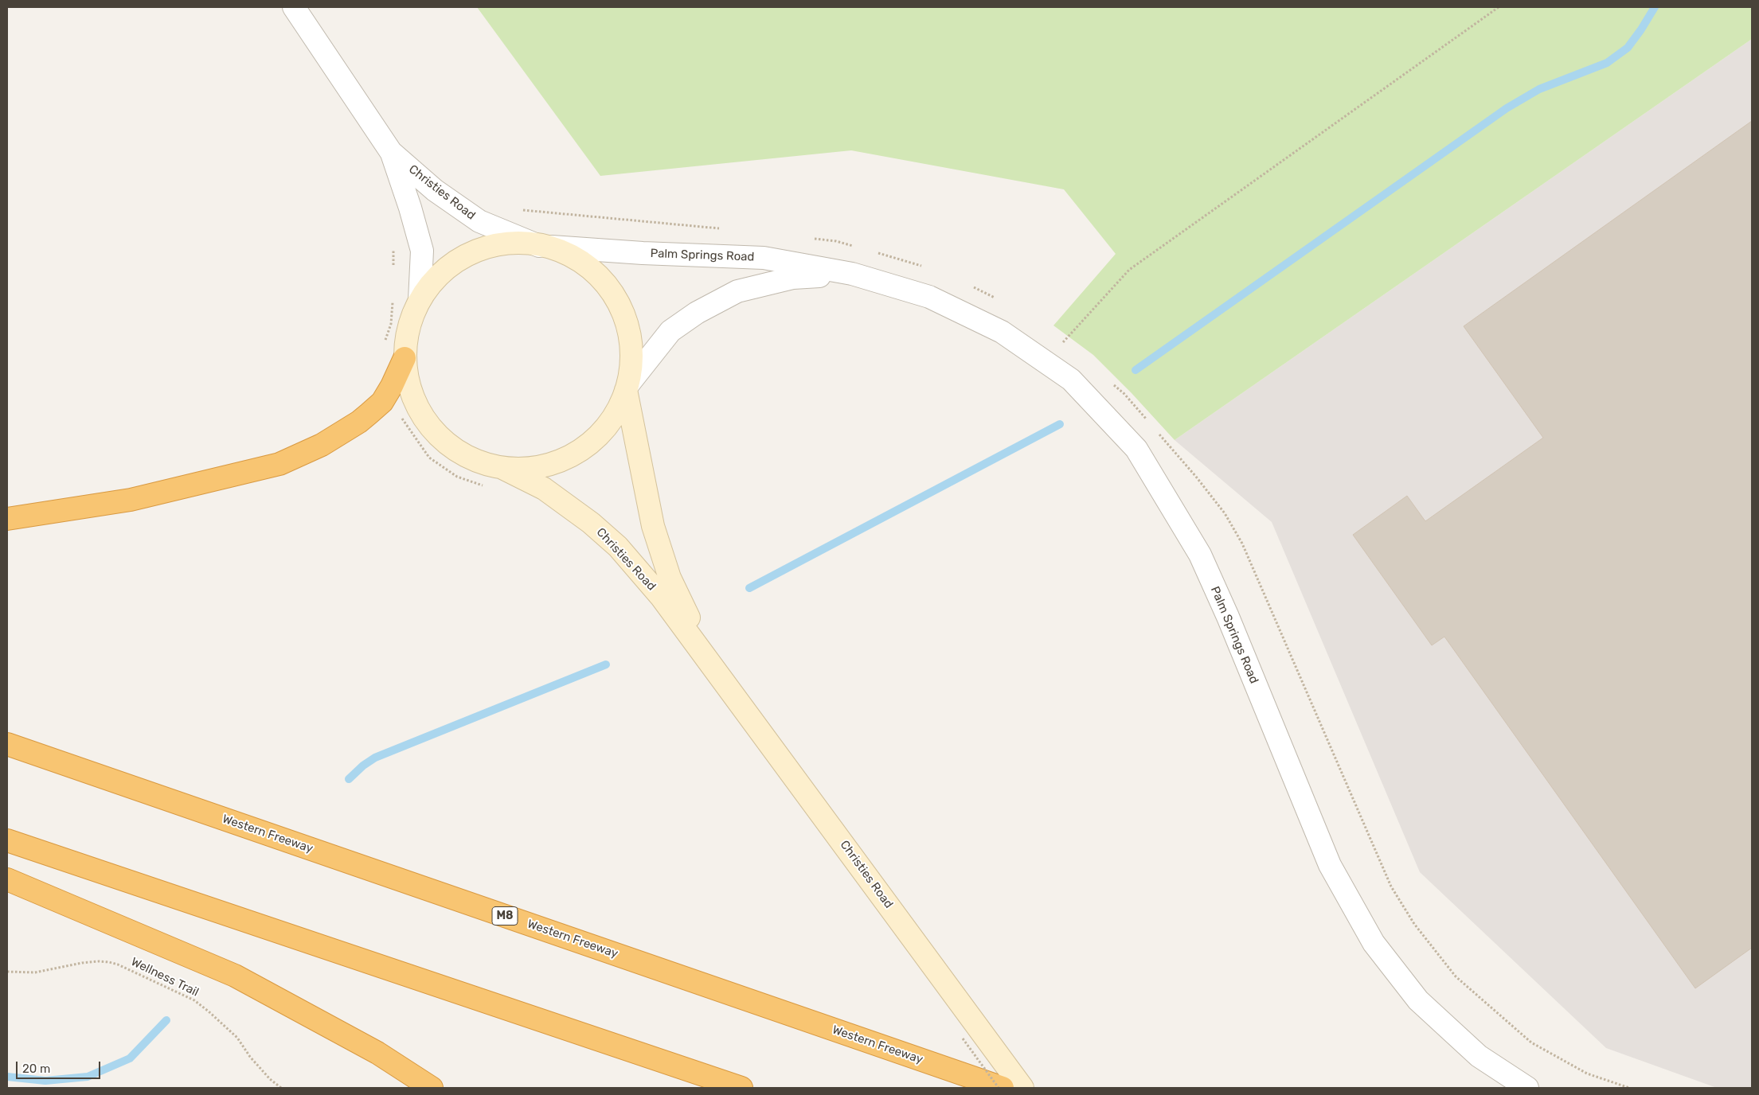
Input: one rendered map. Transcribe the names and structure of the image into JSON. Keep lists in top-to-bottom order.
{
  "streets": {
    "highway": ["Western Freeway", "M8"],
    "main road": ["Christies Road"],
    "street": ["Palm Springs Road"],
    "path": ["Wellness Trail"]
  },
  "crossings": [
    ["Christies Road", "Palm Springs Road"]
  ],
  "scale_bar": "20 m"
}
